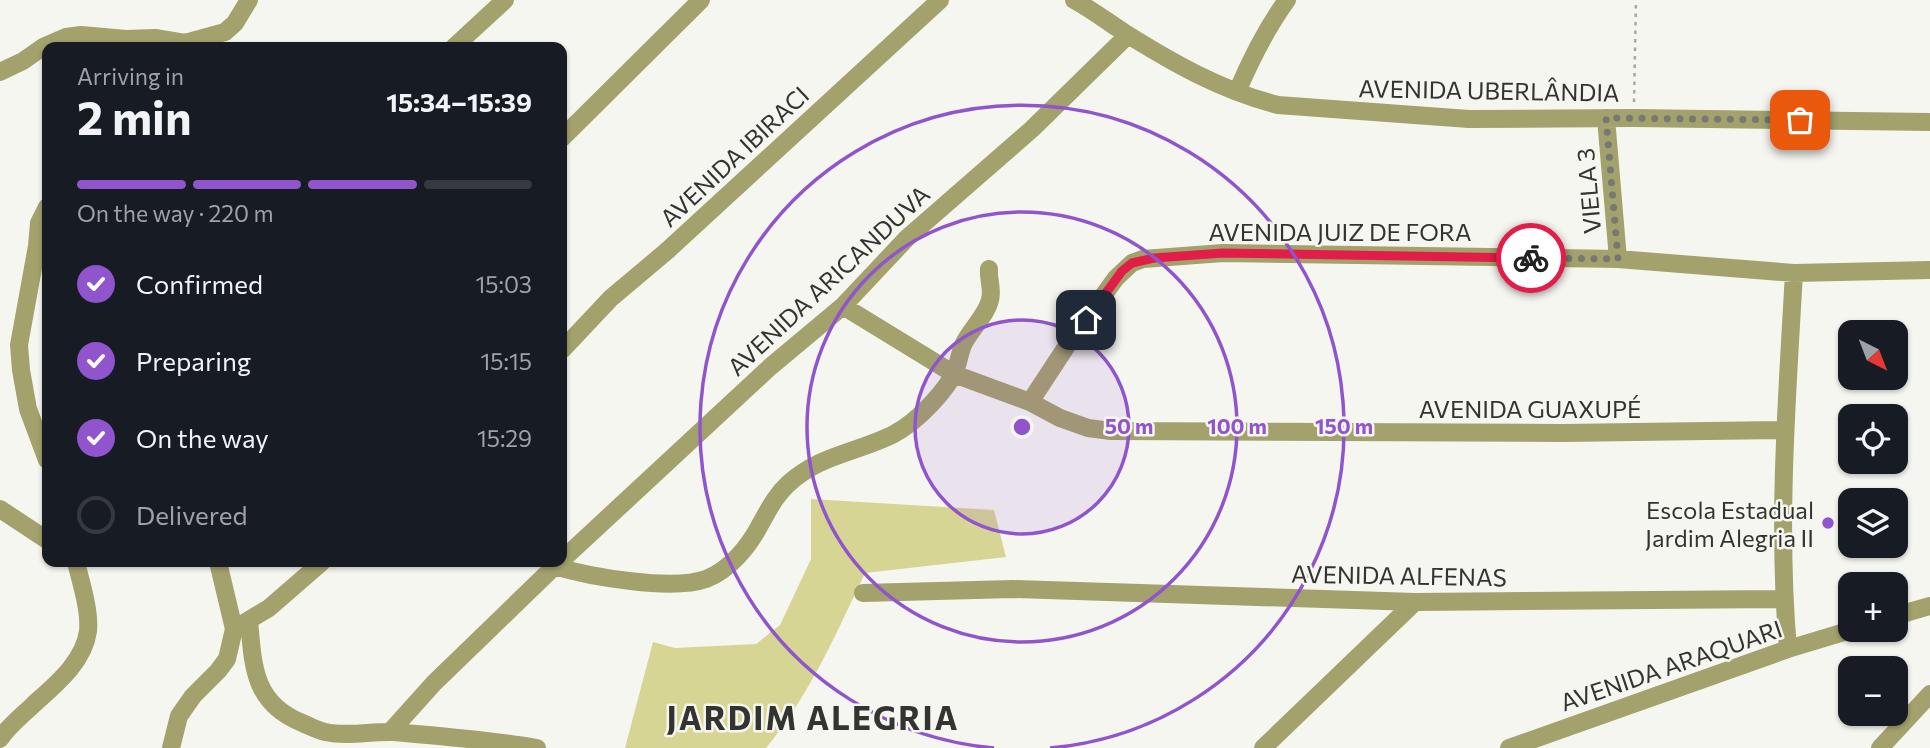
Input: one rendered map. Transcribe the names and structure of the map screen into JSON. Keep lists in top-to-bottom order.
{
  "streets": {
    "street": [
      "AVENIDA UBERLÂNDIA",
      "AVENIDA IBIRACI",
      "VIELA 3",
      "AVENIDA JUIZ DE FORA",
      "AVENIDA ARICANDUVA",
      "AVENIDA GUAXUPÉ",
      "AVENIDA ALFENAS",
      "AVENIDA ARAQUARI"
    ]
  },
  "crossings": [
    ["AVENIDA UBERLÂNDIA", "VIELA 3"],
    ["AVENIDA UBERLÂNDIA", "AVENIDA ARICANDUVA"],
    ["VIELA 3", "AVENIDA JUIZ DE FORA"],
    ["AVENIDA JUIZ DE FORA", "AVENIDA GUAXUPÉ"],
    ["AVENIDA ARICANDUVA", "AVENIDA GUAXUPÉ"]
  ],
  "districts": ["JARDIM ALEGRIA"],
  "places": ["Escola Estadual Jardim Alegria II"],
  "north": "bottom right",
  "page": {
    "heading": ["2 min", "Arriving in", "15:34–15:39"],
    "bar": "On the way · 220 m",
    "list": [
      ["Confirmed", "15:03"],
      ["Preparing", "15:15"],
      ["On the way", "15:29"],
      "Delivered"
    ],
    "map_buttons": ["+", "−"]
  },
  "rings": ["50 m", "100 m", "150 m"]
}
